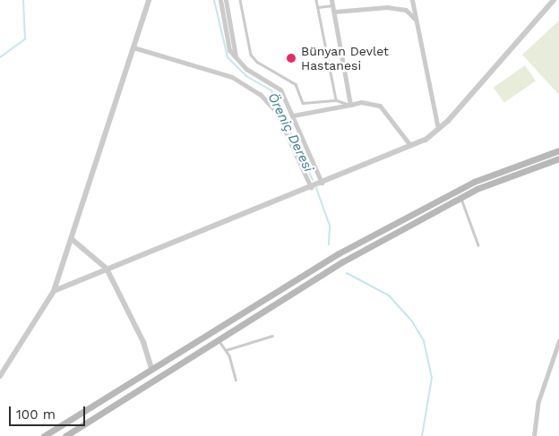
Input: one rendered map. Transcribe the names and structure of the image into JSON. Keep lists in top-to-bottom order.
{
  "water": ["Öreniç Deresi"],
  "places": ["Bünyan Devlet Hastanesi"],
  "scale_bar": "100 m"
}
